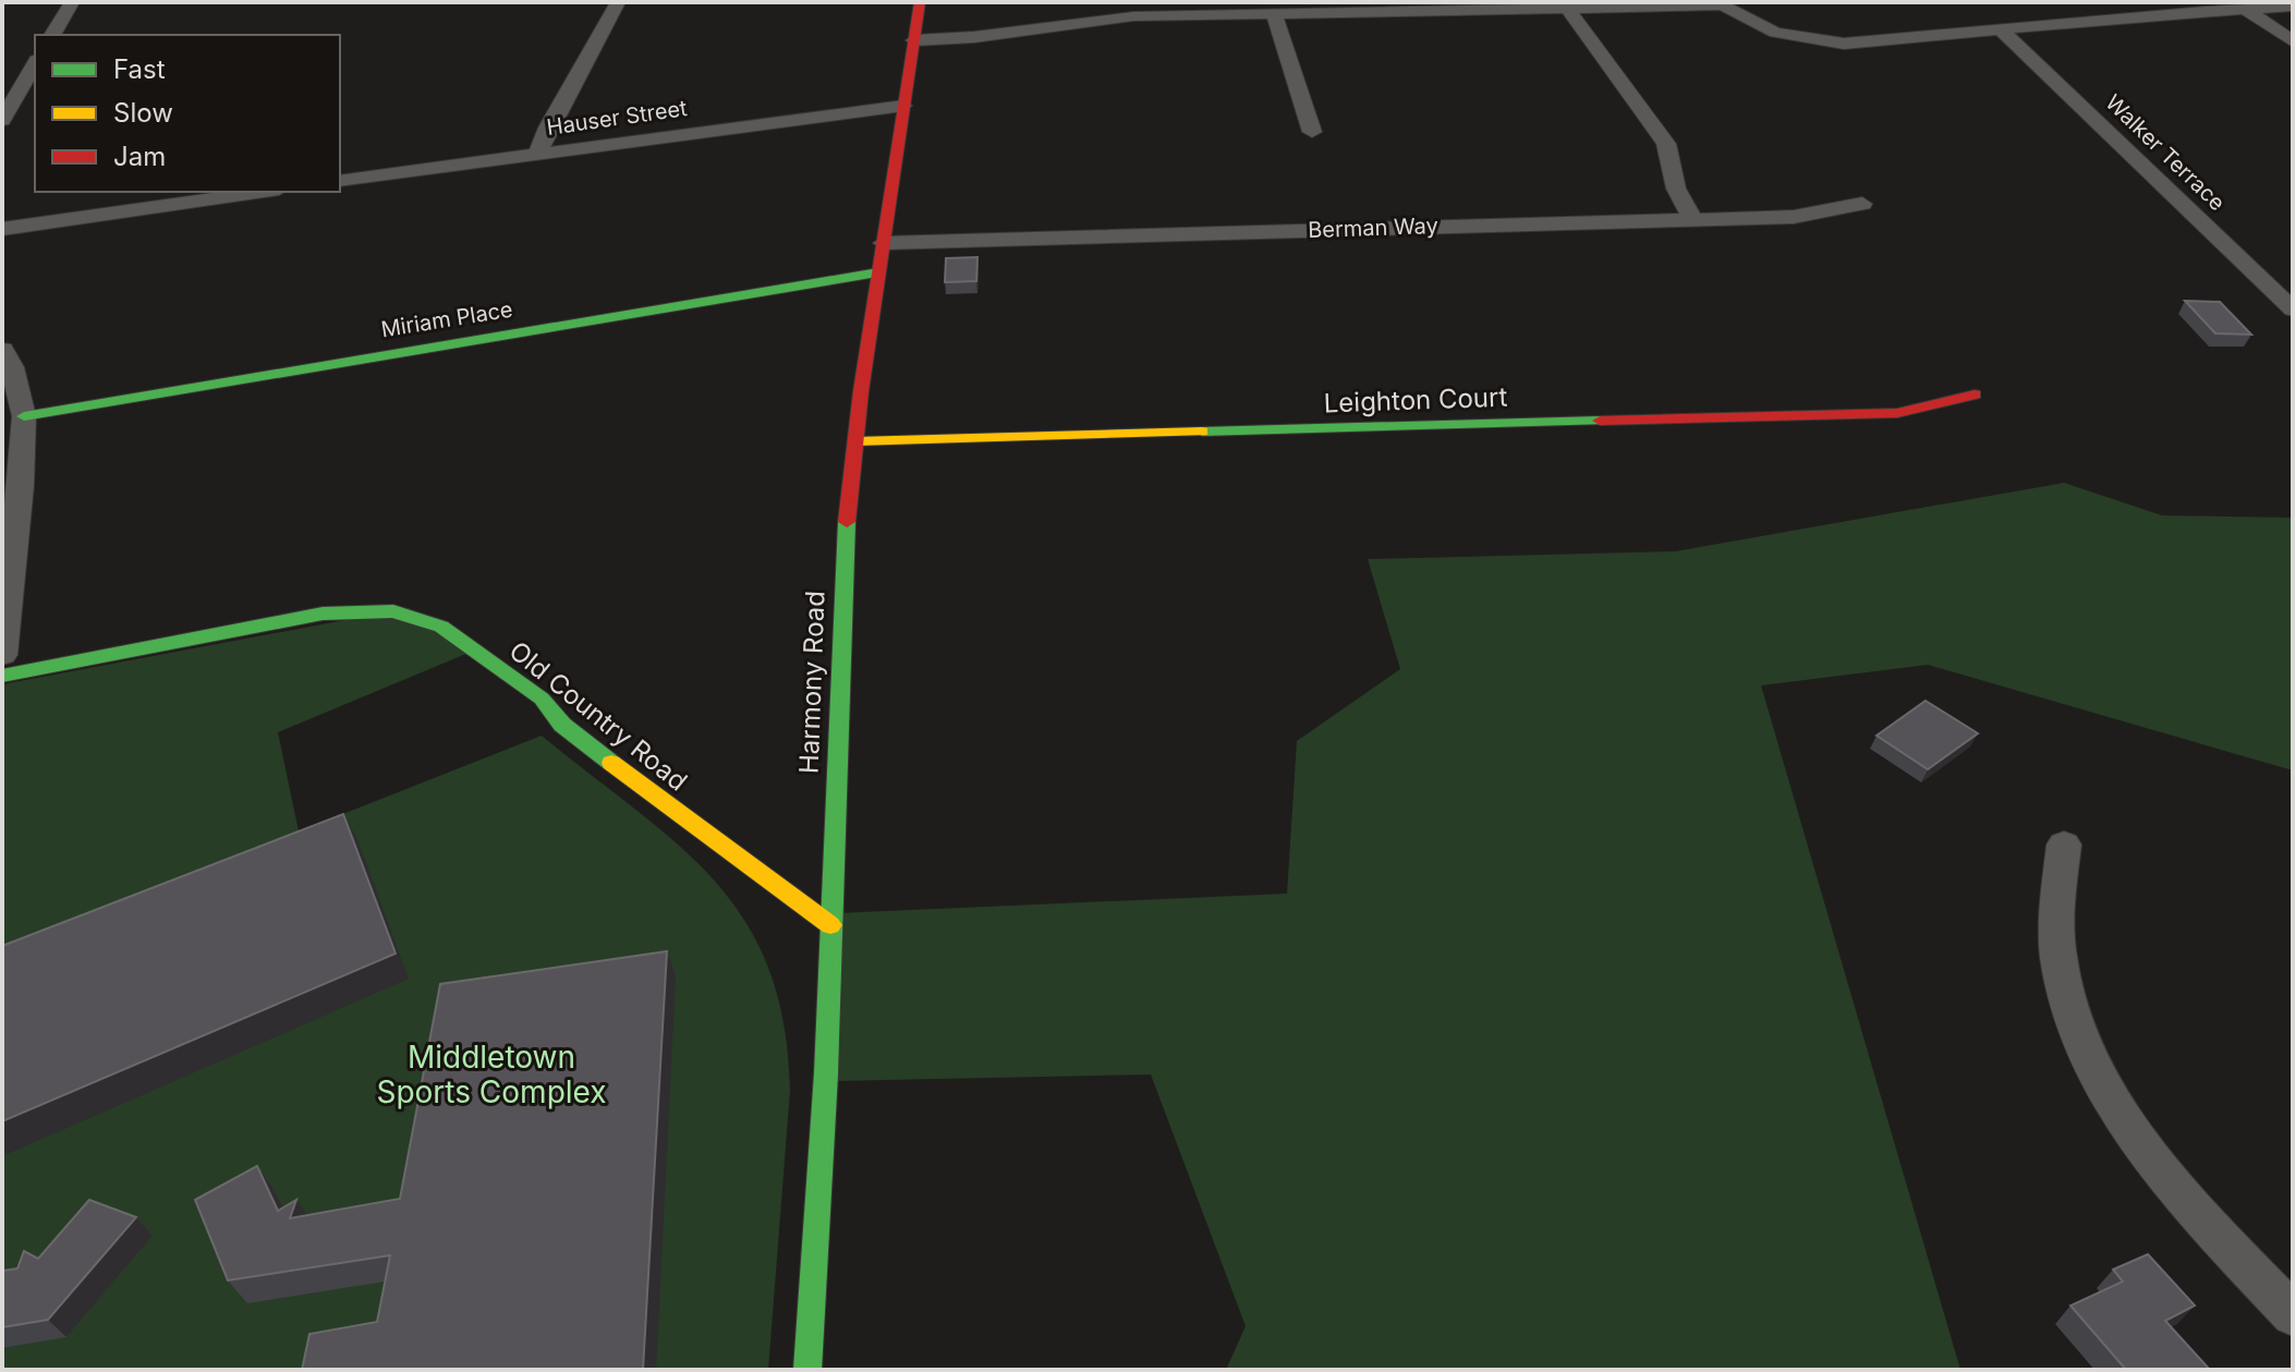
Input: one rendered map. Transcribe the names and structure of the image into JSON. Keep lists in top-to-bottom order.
{
  "streets": {
    "street": [
      "Hauser Street",
      "Walker Terrace",
      "Berman Way",
      "Miriam Place",
      "Leighton Court",
      "Harmony Road",
      "Old Country Road"
    ]
  },
  "crossings": [
    ["Hauser Street", "Harmony Road"],
    ["Berman Way", "Harmony Road"],
    ["Miriam Place", "Harmony Road"],
    ["Leighton Court", "Harmony Road"],
    ["Harmony Road", "Old Country Road"]
  ],
  "parks": ["Middletown Sports Complex"],
  "legend": ["Fast", "Slow", "Jam"]
}
